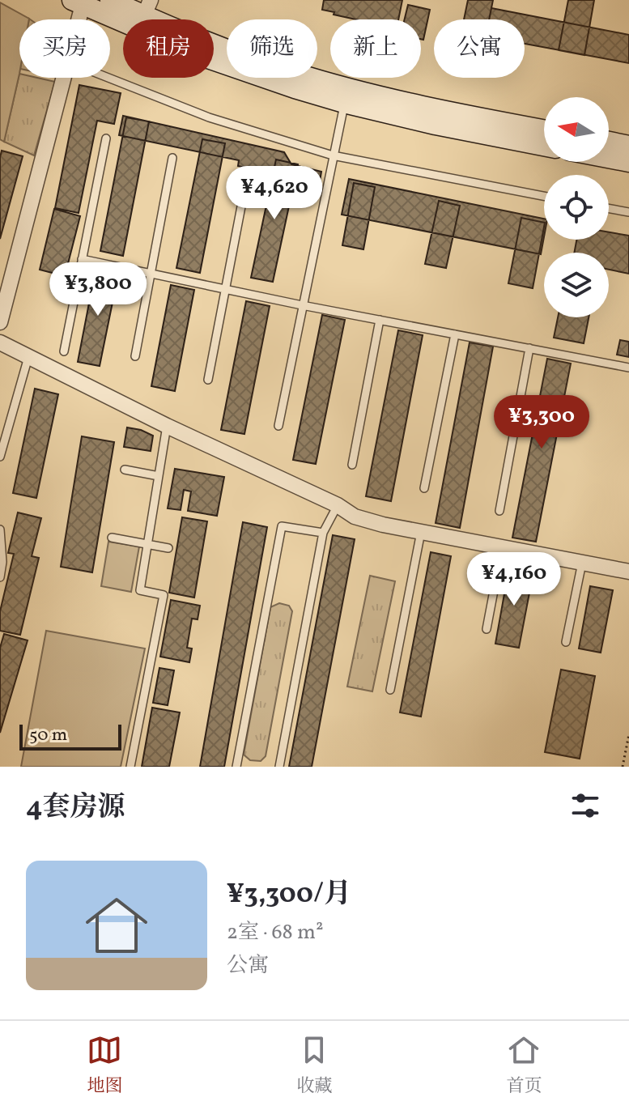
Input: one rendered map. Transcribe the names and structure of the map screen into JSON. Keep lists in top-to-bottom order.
{
  "scale_bar": "50 m",
  "north": "left",
  "page": {
    "chip": [
      "买房",
      "租房",
      "筛选",
      "新上",
      "公寓"
    ],
    "price": [
      "¥4,620",
      "¥3,800",
      "¥3,300",
      "¥4,160"
    ],
    "scale": "50 m",
    "heading": "4套房源",
    "list": [
      {
        "name": "¥3,300/月",
        "note": "2室 · 68 m² · 公寓"
      }
    ],
    "tabs": ["地图", "收藏", "首页"]
  }
}
